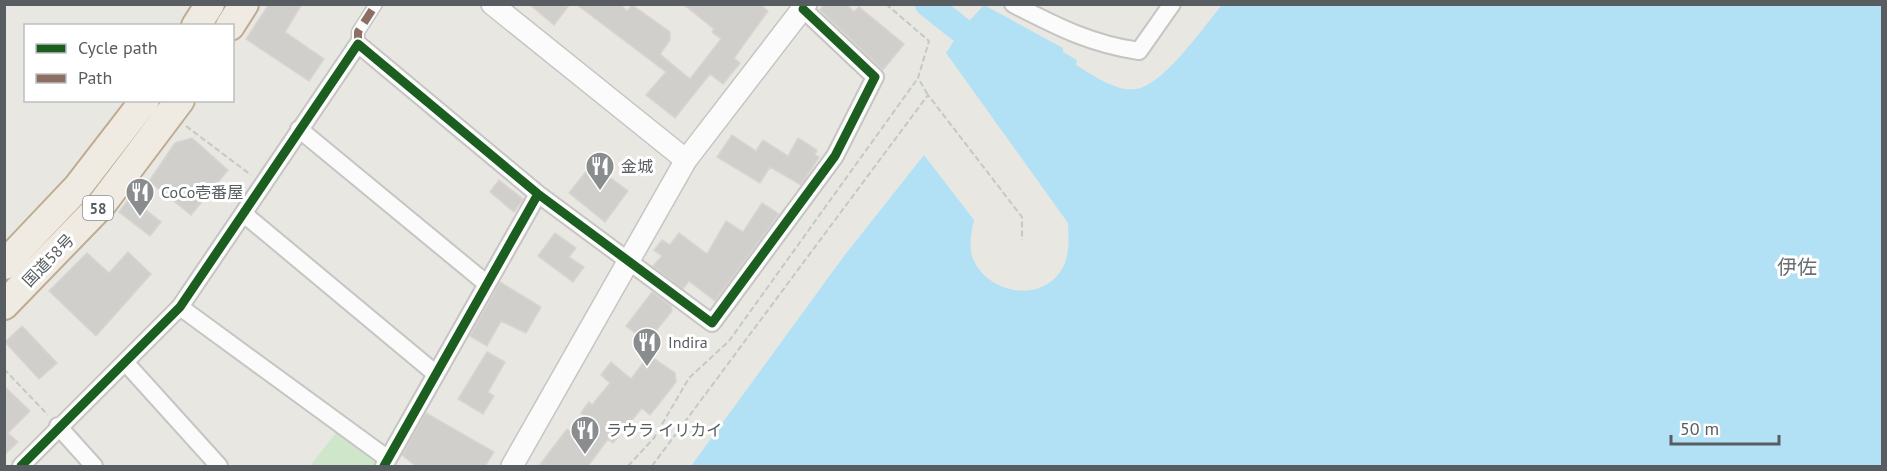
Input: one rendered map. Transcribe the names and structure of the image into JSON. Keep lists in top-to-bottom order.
{
  "streets": {
    "highway": ["58", "国道58号"]
  },
  "districts": ["伊佐"],
  "places": {
    "restaurant": [
      "金城",
      "CoCo壱番屋",
      "Indira",
      "ラウラ イリカイ"
    ]
  },
  "legend": ["Cycle path", "Path"],
  "scale_bar": "50 m"
}
